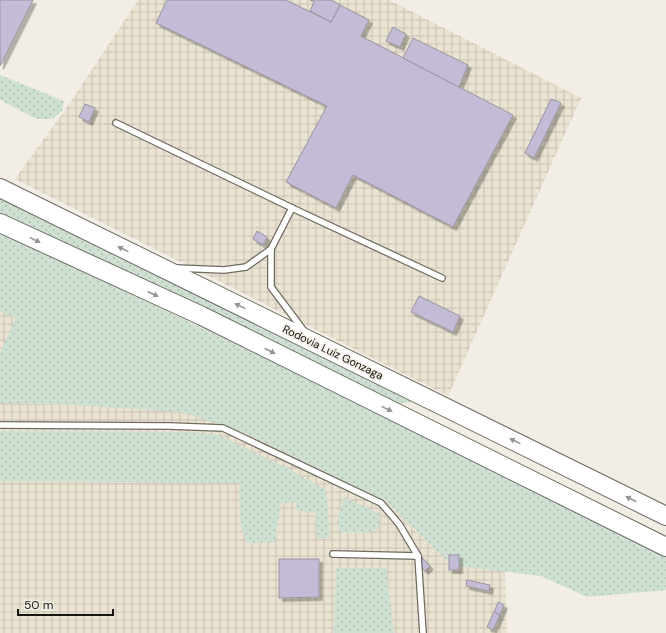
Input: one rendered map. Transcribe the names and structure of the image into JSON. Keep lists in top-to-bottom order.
{
  "streets": {
    "highway": ["Rodovia Luiz Gonzaga"]
  },
  "scale_bar": "50 m"
}
